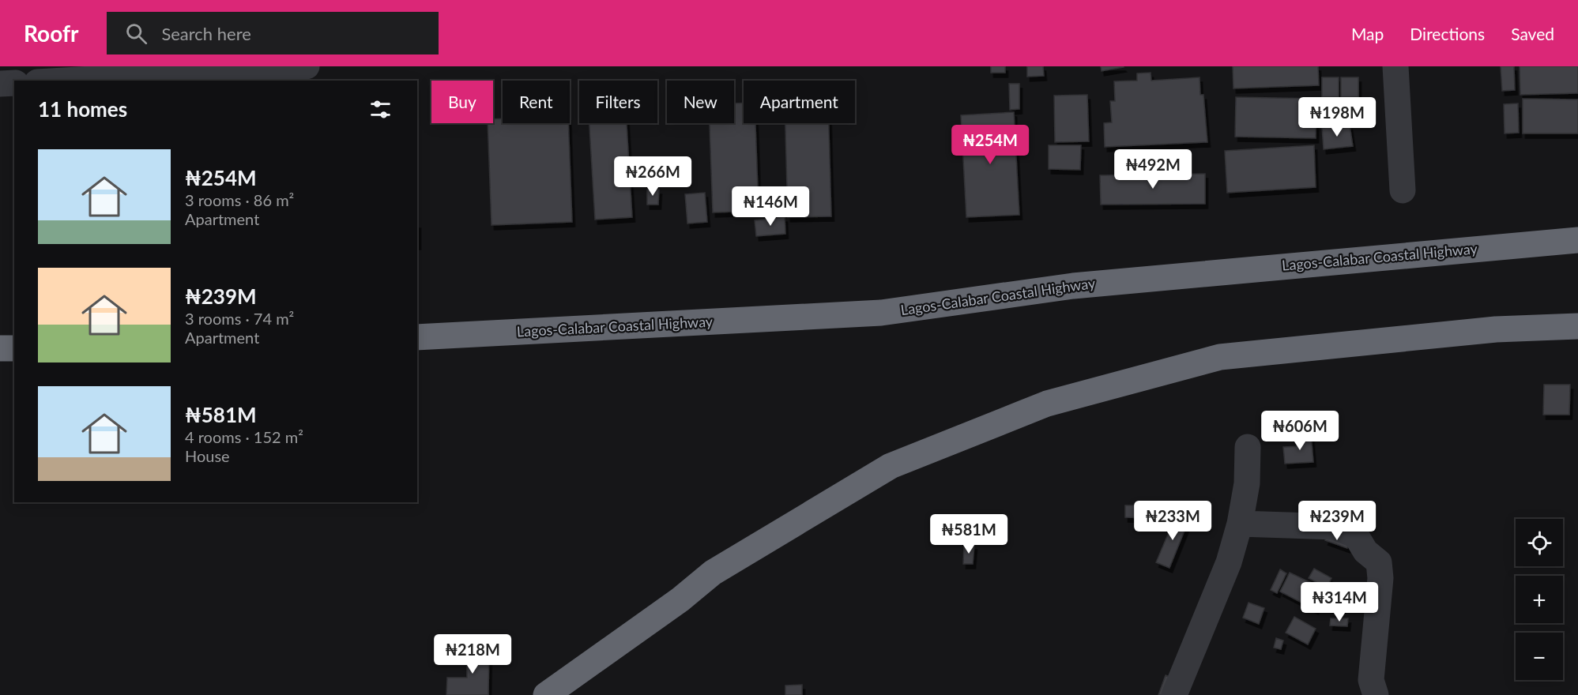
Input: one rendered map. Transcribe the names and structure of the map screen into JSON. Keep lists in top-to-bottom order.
{
  "streets": {
    "highway": ["Lagos-Calabar Coastal Highway"]
  },
  "page": {
    "header": "Roofr",
    "search": "Search here",
    "nav": ["Map", "Directions", "Saved"],
    "chip": [
      "Buy",
      "Rent",
      "Filters",
      "New",
      "Apartment"
    ],
    "heading": "11 homes",
    "price": [
      "₦198M",
      "₦254M",
      "₦492M",
      "₦266M",
      "₦146M",
      "₦606M",
      "₦233M",
      "₦239M",
      "₦581M",
      "₦314M",
      "₦218M"
    ],
    "list": [
      {
        "name": "₦254M",
        "note": "3 rooms · 86 m² · Apartment"
      },
      {
        "name": "₦239M",
        "note": "3 rooms · 74 m² · Apartment"
      },
      {
        "name": "₦581M",
        "note": "4 rooms · 152 m² · House"
      }
    ],
    "map_buttons": ["+", "−"]
  }
}
